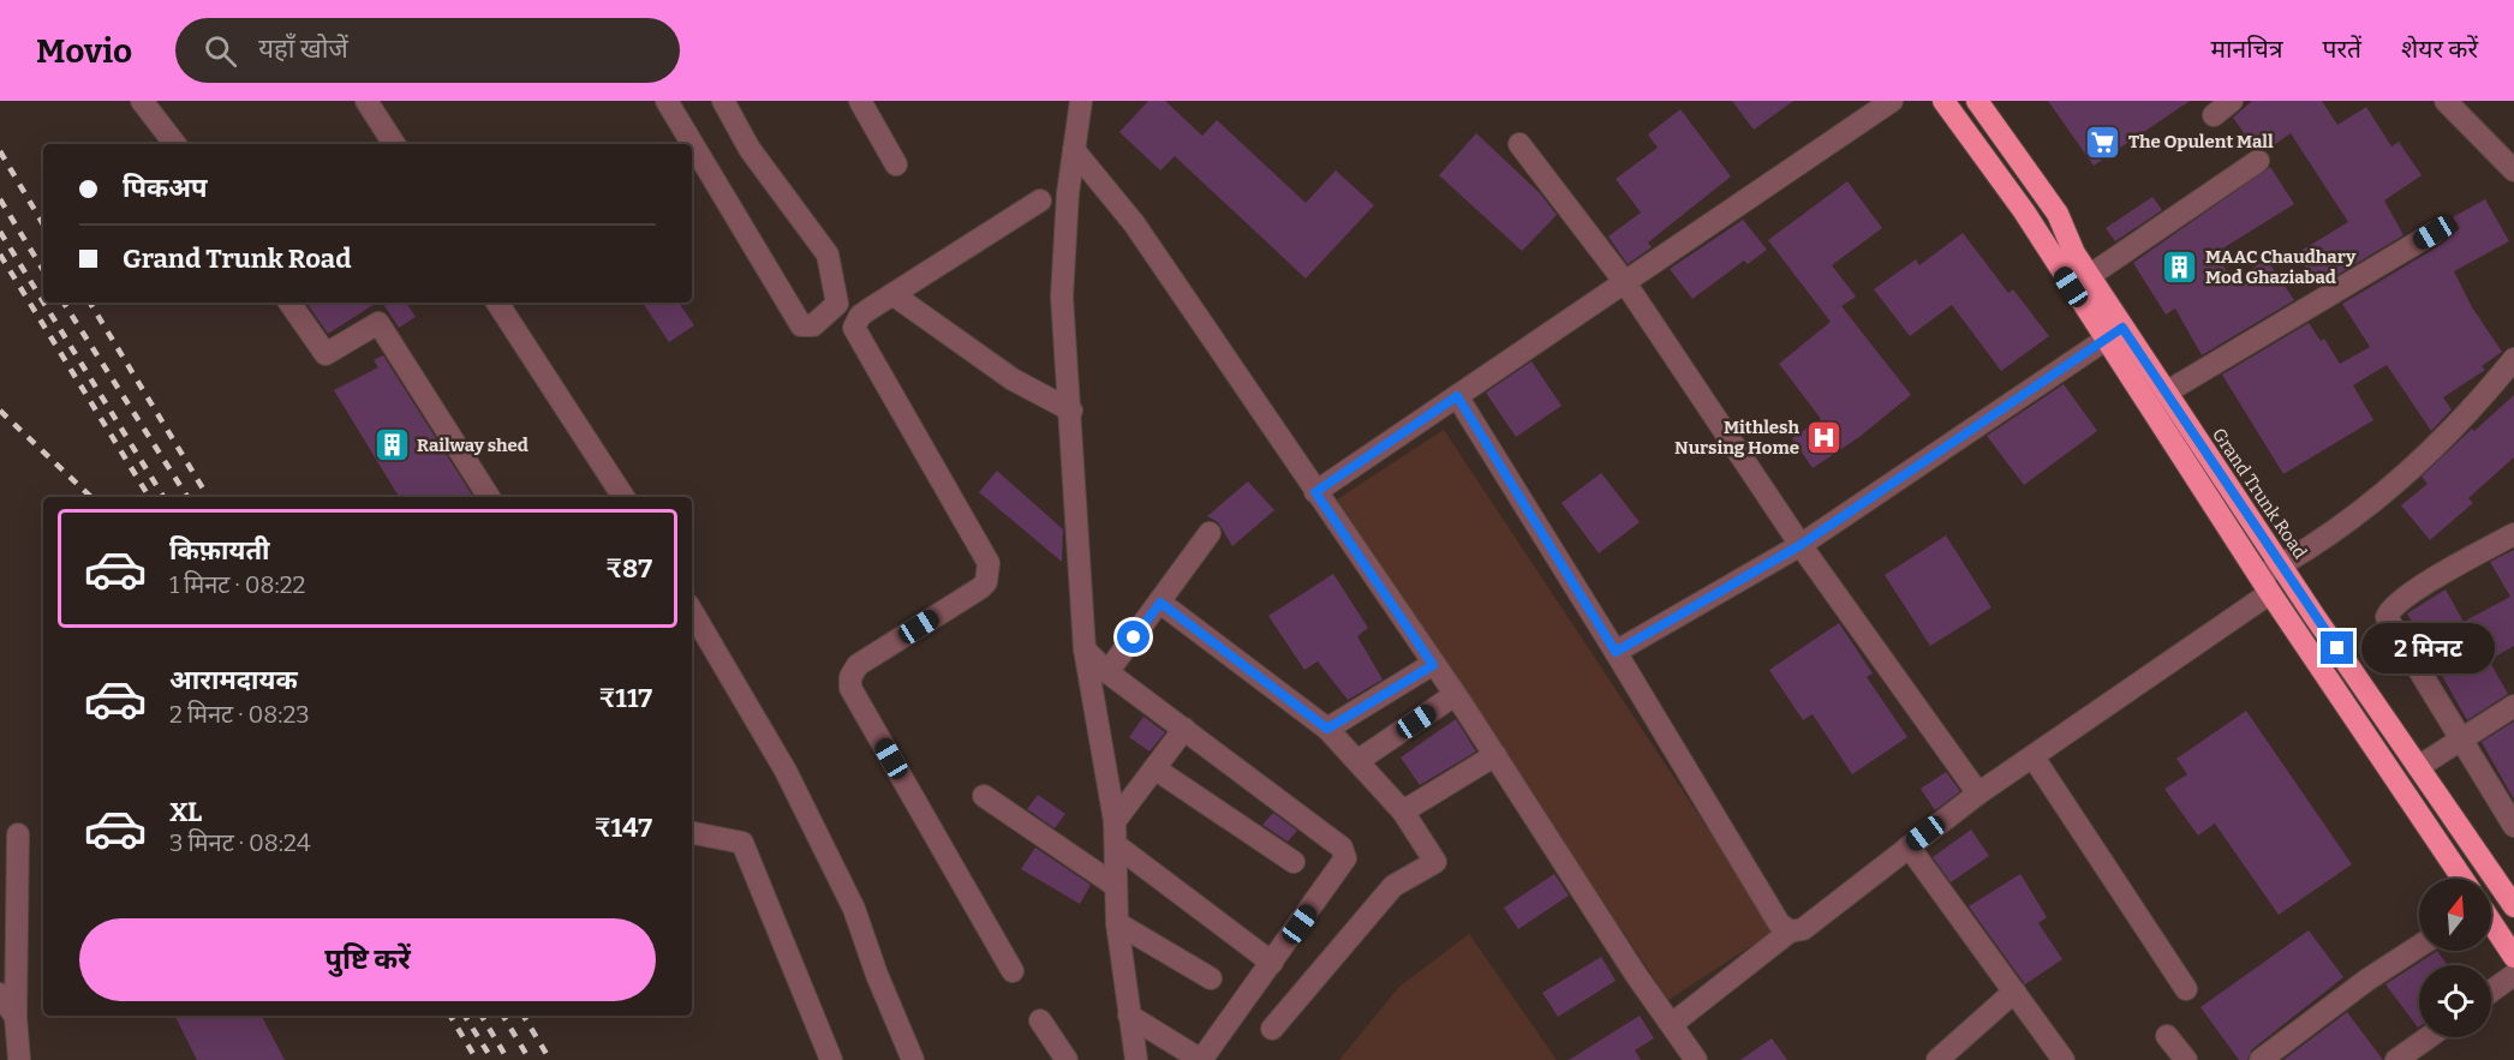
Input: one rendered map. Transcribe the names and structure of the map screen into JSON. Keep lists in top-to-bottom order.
{
  "streets": {
    "highway": ["Grand Trunk Road"]
  },
  "places": {
    "supermarket": ["The Opulent Mall"],
    "building": ["MAAC Chaudhary Mod Ghaziabad", "Railway shed"],
    "hospital": ["Mithlesh Nursing Home"]
  },
  "north": "top",
  "page": {
    "header": "Movio",
    "search": "यहाँ खोजें",
    "nav": ["मानचित्र", "परतें", "शेयर करें"],
    "banner": ["पिकअप", "Grand Trunk Road"],
    "list": [
      {
        "name": "किफ़ायती",
        "note": "1 मिनट · 08:22",
        "value": "₹87"
      },
      {
        "name": "आरामदायक",
        "note": "2 मिनट · 08:23",
        "value": "₹117"
      },
      {
        "name": "XL",
        "note": "3 मिनट · 08:24",
        "value": "₹147"
      }
    ],
    "bubble": "2 मिनट",
    "buttons": "पुष्टि करें"
  }
}
